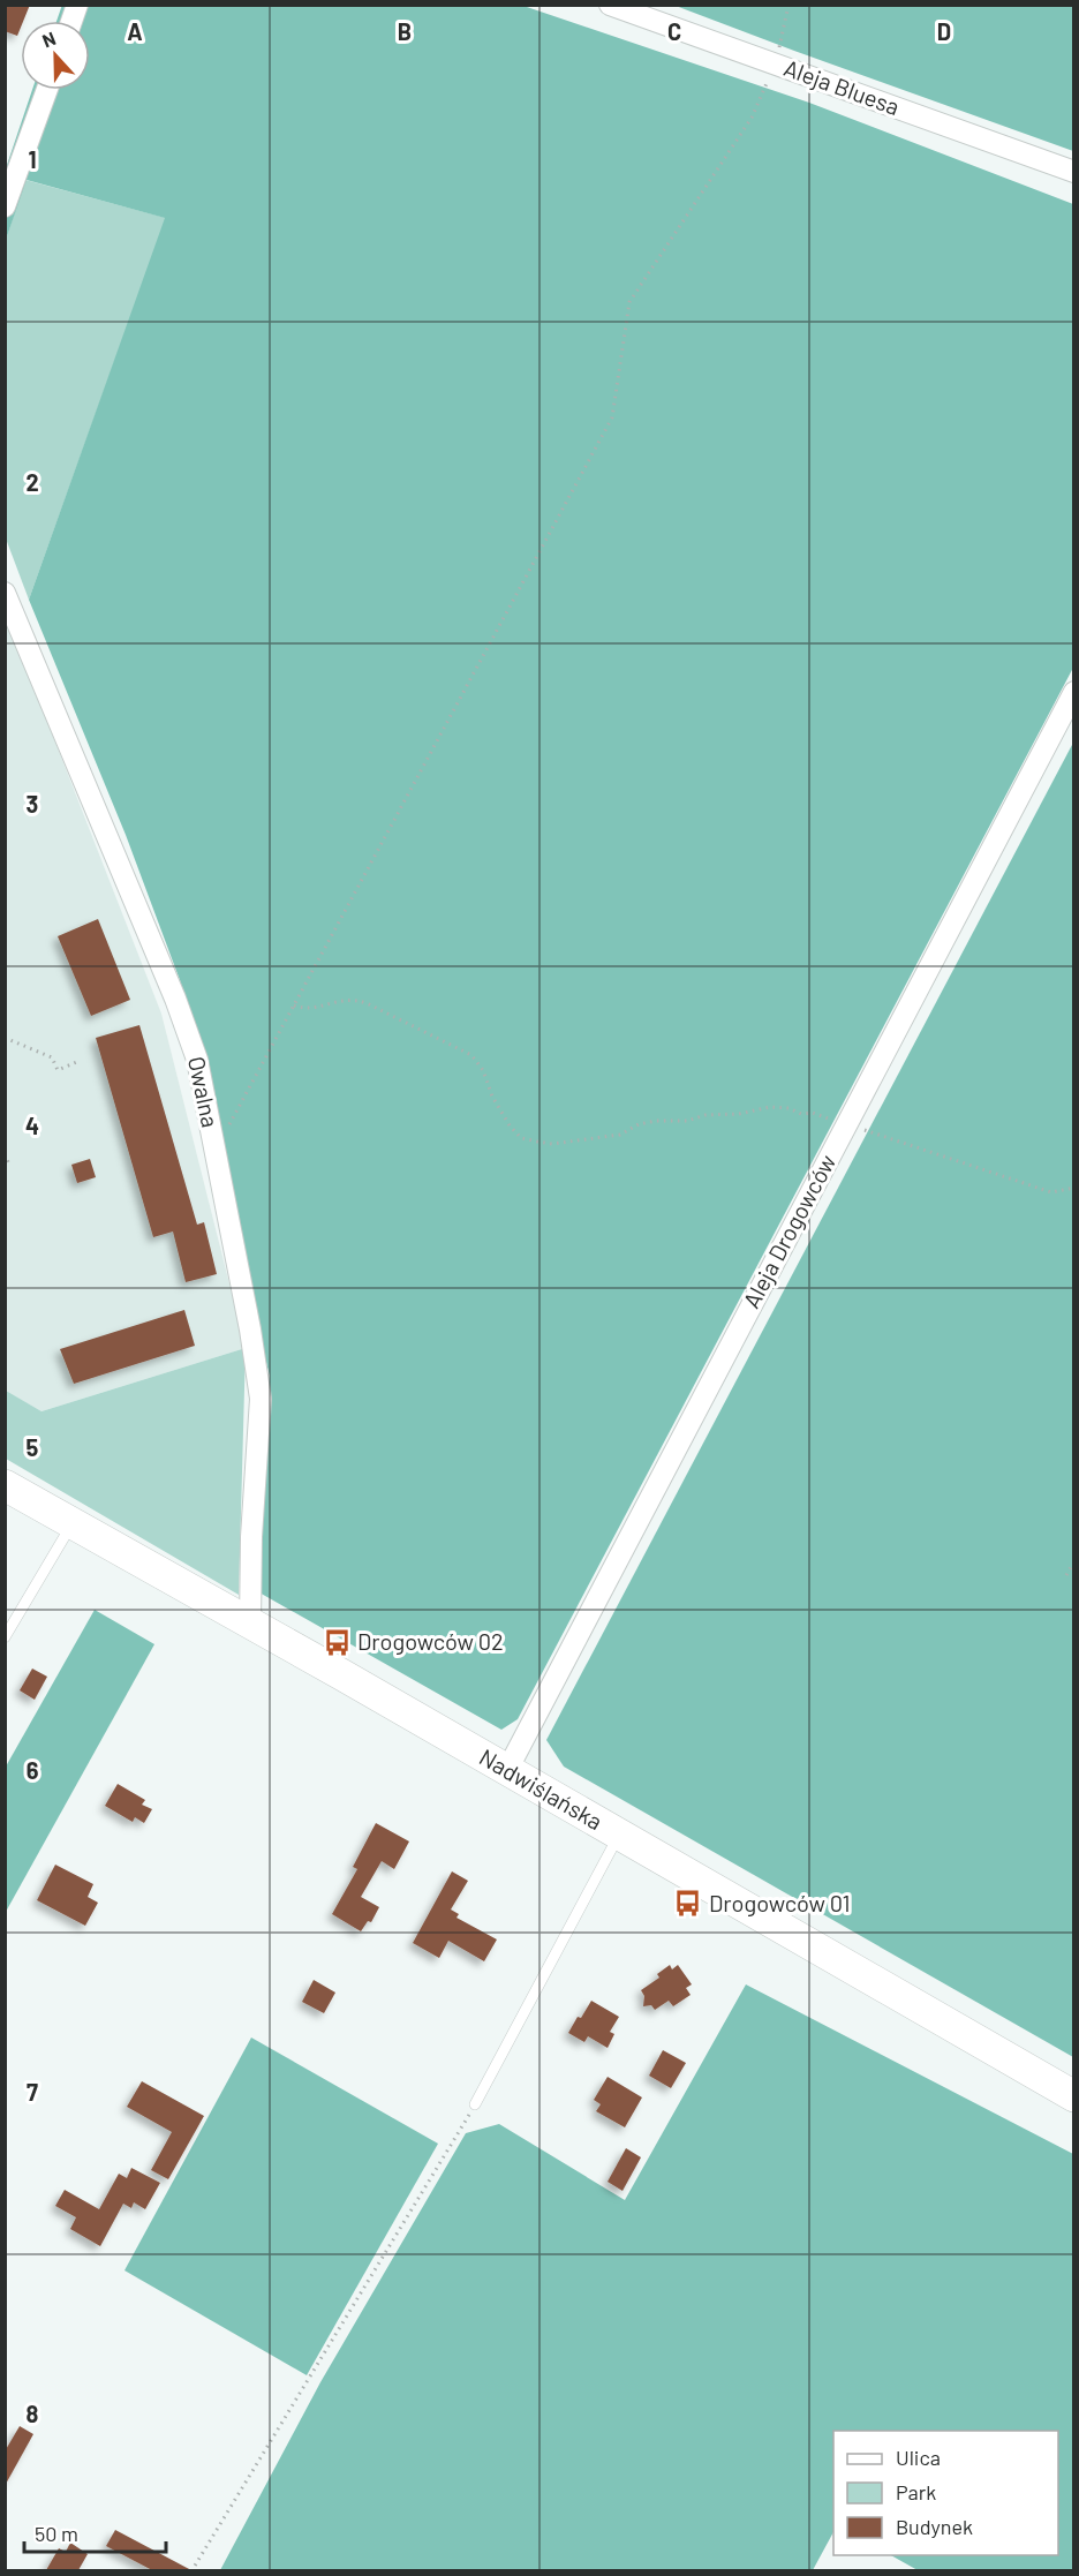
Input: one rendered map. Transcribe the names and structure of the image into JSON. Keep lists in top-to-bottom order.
{
  "streets": {
    "main road": ["Nadwiślańska"],
    "street": ["Aleja Bluesa", "Owalna", "Aleja Drogowców"]
  },
  "crossings": [
    ["Owalna", "Nadwiślańska"],
    ["Aleja Drogowców", "Nadwiślańska"]
  ],
  "places": {
    "bus stop": ["Drogowców 02", "Drogowców 01"]
  },
  "legend": ["Ulica", "Park", "Budynek"],
  "scale_bar": "50 m",
  "north": "top",
  "grid": {
    "columns": [
      "A",
      "B",
      "C",
      "D"
    ],
    "rows": [
      "1",
      "2",
      "3",
      "4",
      "5",
      "6",
      "7",
      "8"
    ]
  }
}
